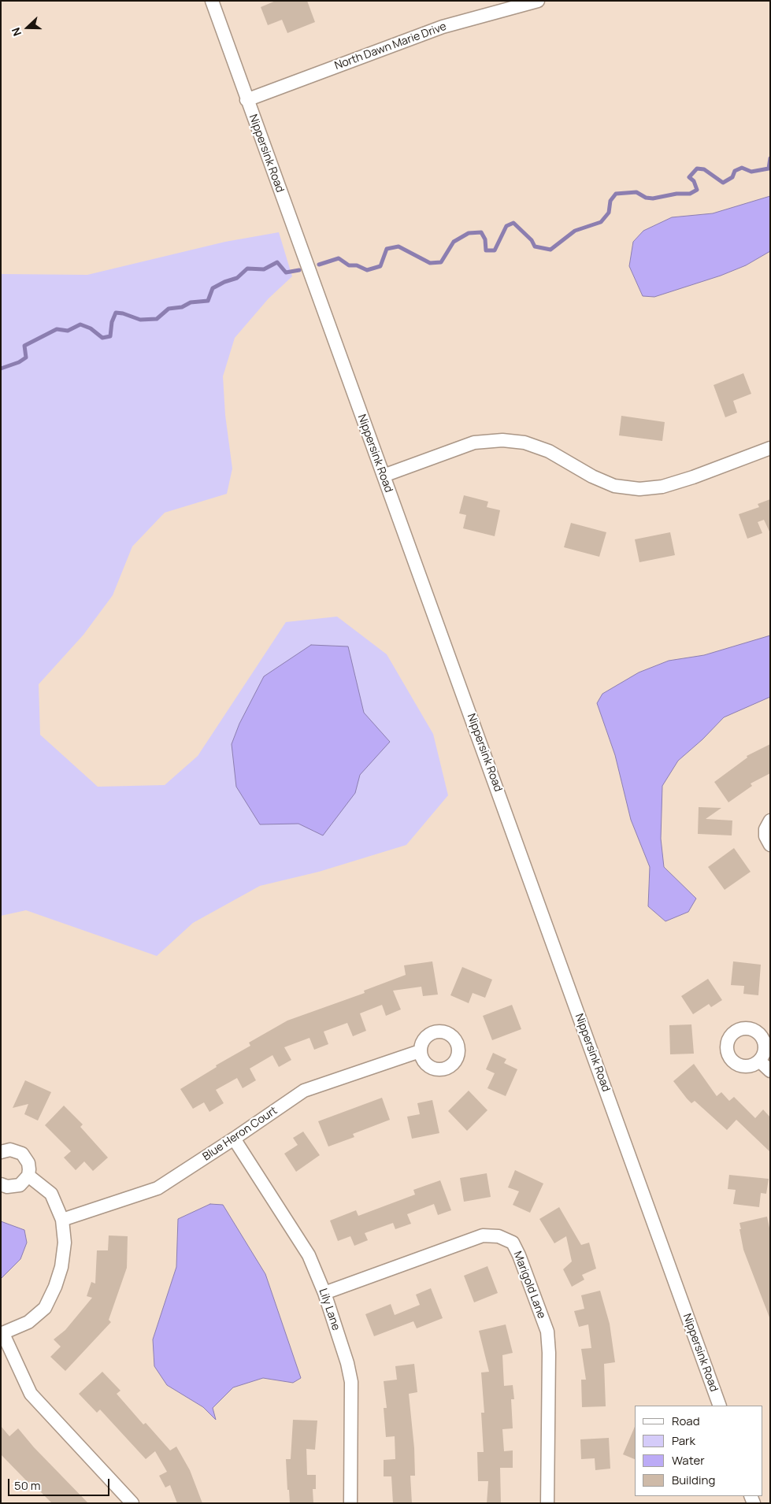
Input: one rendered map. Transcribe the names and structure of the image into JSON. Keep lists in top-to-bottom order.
{
  "streets": {
    "street": [
      "North Dawn Marie Drive",
      "Nippersink Road",
      "Blue Heron Court",
      "Marigold Lane",
      "Lily Lane"
    ]
  },
  "crossings": [
    ["North Dawn Marie Drive", "Nippersink Road"],
    ["Blue Heron Court", "Lily Lane"],
    ["Marigold Lane", "Lily Lane"]
  ],
  "legend": [
    "Road",
    "Park",
    "Water",
    "Building"
  ],
  "scale_bar": "50 m",
  "north": "left"
}
